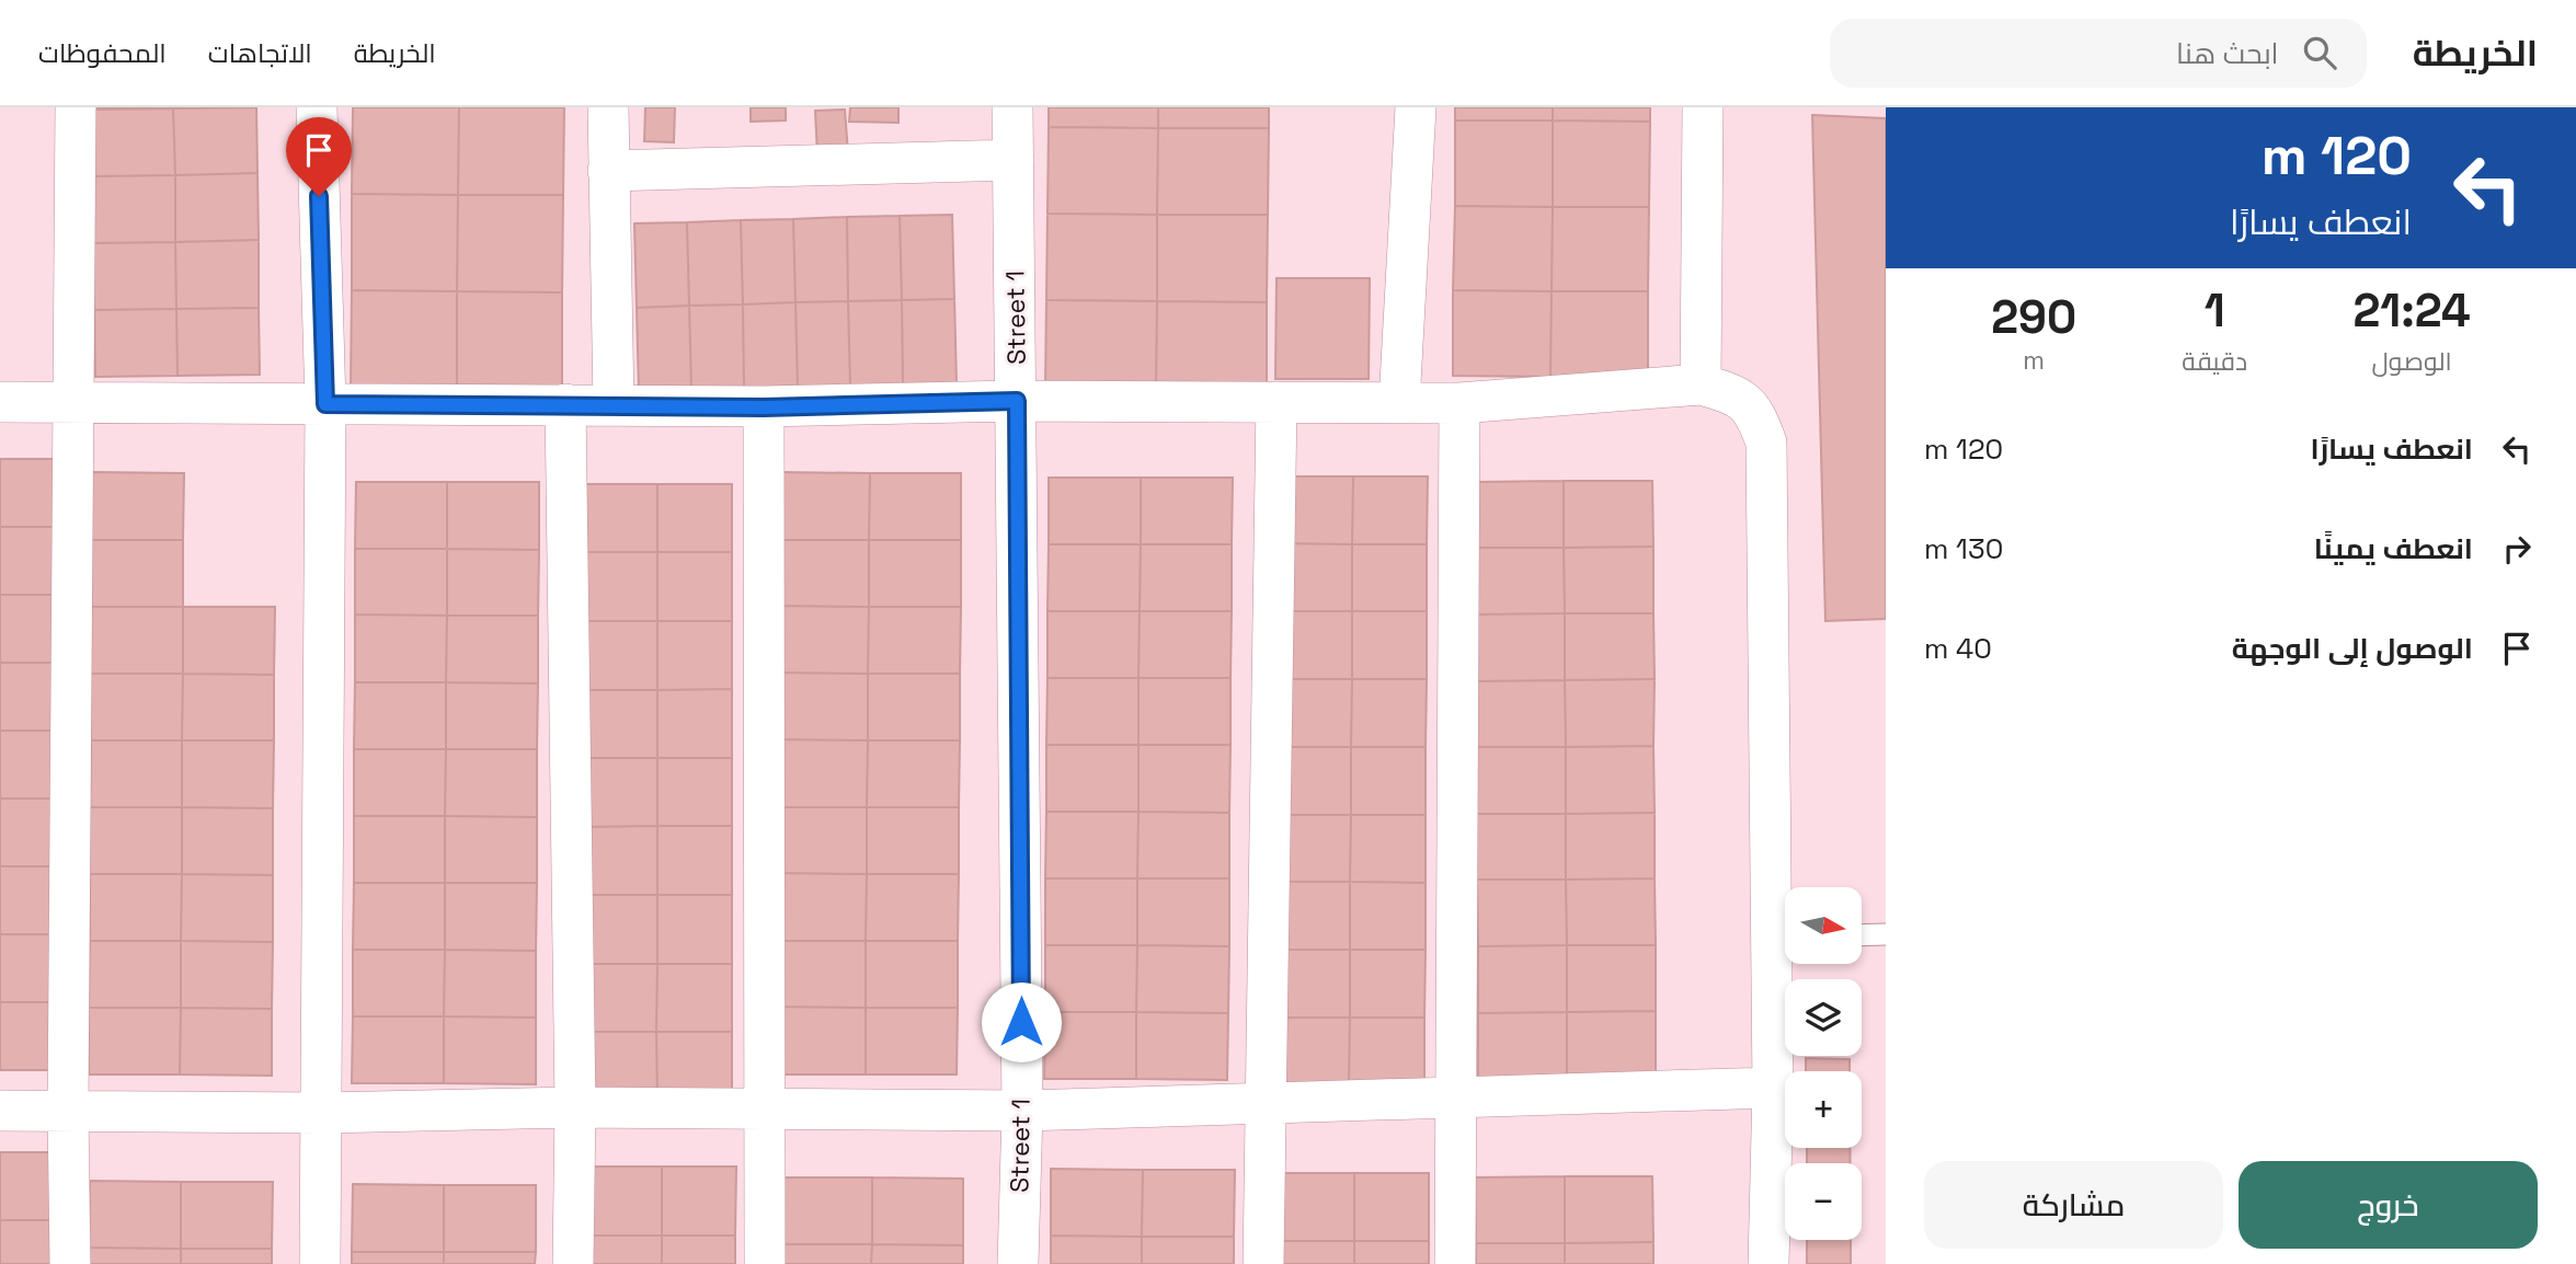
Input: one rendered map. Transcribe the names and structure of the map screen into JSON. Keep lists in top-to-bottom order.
{
  "streets": {
    "street": ["Street 1"]
  },
  "north": "right",
  "page": {
    "header": "الخريطة",
    "search": "ابحث هنا",
    "nav": ["الخريطة", "الاتجاهات", "المحفوظات"],
    "turn": ["120 m", "انعطف يسارًا"],
    "eta": [
      "21:24",
      "الوصول",
      "1",
      "دقيقة",
      "290",
      "m"
    ],
    "list": [
      {
        "name": "انعطف يسارًا",
        "value": "120 m"
      },
      {
        "name": "انعطف يمينًا",
        "value": "130 m"
      },
      {
        "name": "الوصول إلى الوجهة",
        "value": "40 m"
      }
    ],
    "map_buttons": ["+", "−"],
    "buttons": ["خروج", "مشاركة"]
  }
}
